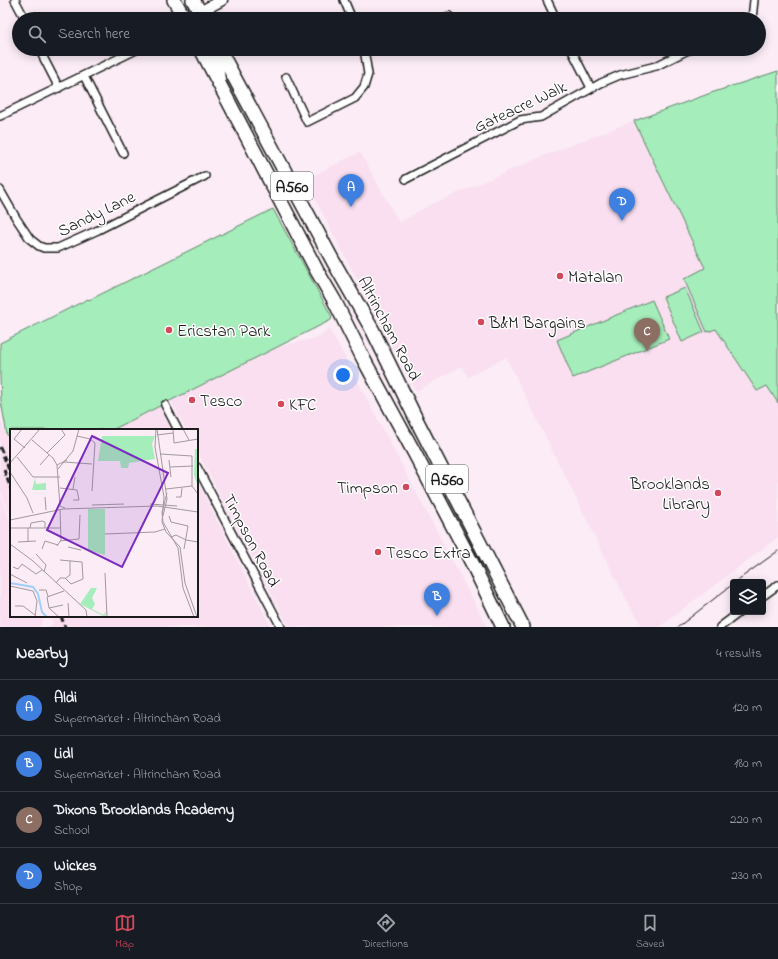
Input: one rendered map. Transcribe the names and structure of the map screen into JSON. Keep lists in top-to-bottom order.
{
  "streets": {
    "highway": ["A560", "Altrincham Road"],
    "street": ["Gateacre Walk", "Sandy Lane", "Timpson Road"]
  },
  "places": [
    "Matalan",
    "B&M Bargains",
    "Ericstan Park",
    "Tesco",
    "KFC",
    "Timpson",
    "Brooklands Library",
    "Tesco Extra"
  ],
  "page": {
    "search": "Search here",
    "pins": [
      "A",
      "D",
      "C",
      "B"
    ],
    "heading": ["Nearby", "4 results"],
    "list": [
      {
        "mark": "A",
        "name": "Aldi",
        "note": "Supermarket · Altrincham Road",
        "value": "120 m"
      },
      {
        "mark": "B",
        "name": "Lidl",
        "note": "Supermarket · Altrincham Road",
        "value": "180 m"
      },
      {
        "mark": "C",
        "name": "Dixons Brooklands Academy",
        "note": "School",
        "value": "220 m"
      },
      {
        "mark": "D",
        "name": "Wickes",
        "note": "Shop",
        "value": "230 m"
      }
    ],
    "nav": ["Map", "Directions", "Saved"]
  }
}
